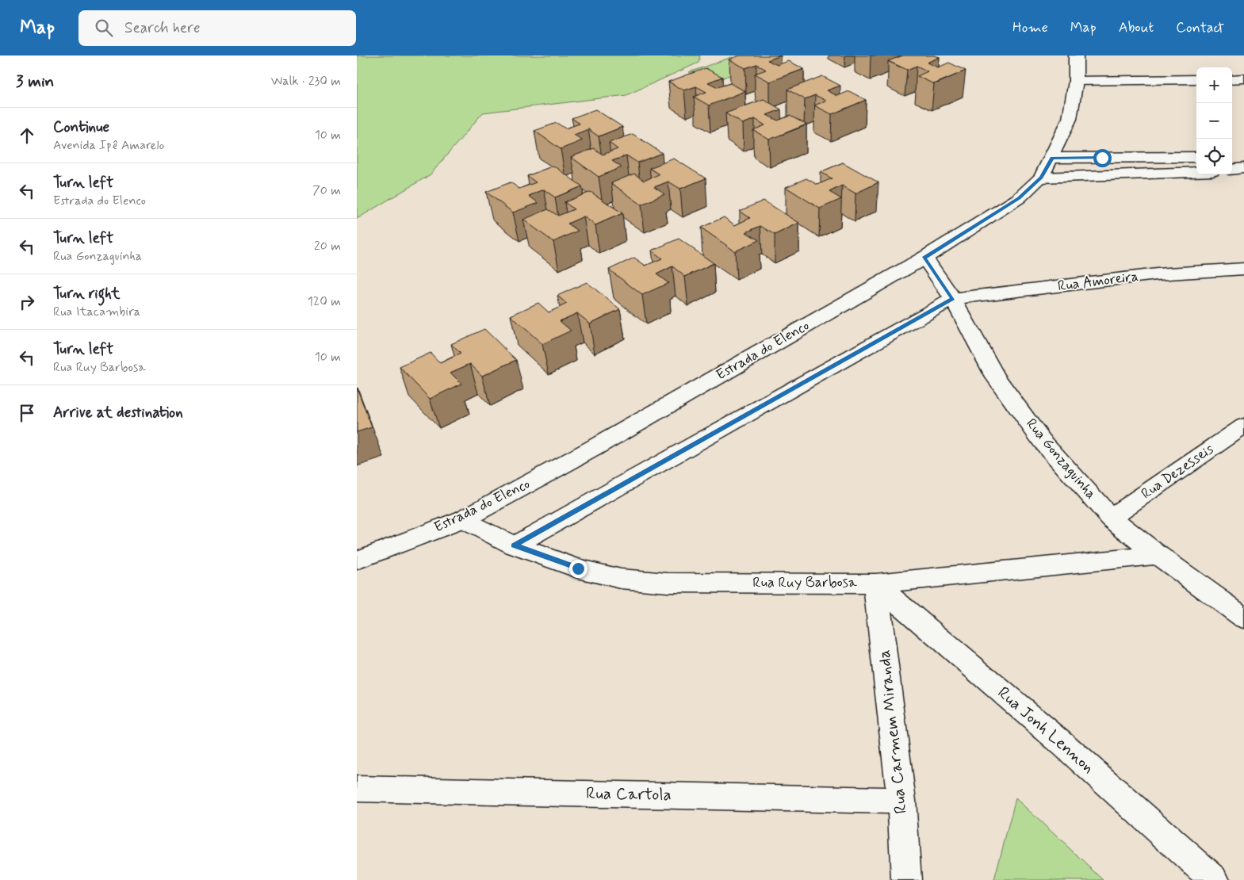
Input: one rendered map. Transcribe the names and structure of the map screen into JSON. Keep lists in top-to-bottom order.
{
  "streets": {
    "street": [
      "Rua Amoreira",
      "Estrada do Elenco",
      "Rua Gonzaguinha",
      "Rua Dezesseis",
      "Rua Ruy Barbosa",
      "Rua Jonh Lennon",
      "Rua Carmem Miranda",
      "Rua Cartola"
    ]
  },
  "crossings": [
    ["Rua Amoreira", "Rua Gonzaguinha"],
    ["Estrada do Elenco", "Rua Gonzaguinha"],
    ["Estrada do Elenco", "Rua Ruy Barbosa"],
    ["Rua Gonzaguinha", "Rua Dezesseis"],
    ["Rua Gonzaguinha", "Rua Ruy Barbosa"],
    ["Rua Ruy Barbosa", "Rua Jonh Lennon"],
    ["Rua Ruy Barbosa", "Rua Carmem Miranda"],
    ["Rua Jonh Lennon", "Rua Carmem Miranda"],
    ["Rua Carmem Miranda", "Rua Cartola"]
  ],
  "page": {
    "header": "Map",
    "search": "Search here",
    "nav": [
      "Home",
      "Map",
      "About",
      "Contact"
    ],
    "heading": ["3 min", "Walk · 230 m"],
    "map_buttons": ["+", "−"],
    "list": [
      ["Continue", "Avenida Ipê Amarelo", "10 m"],
      ["Turn left", "Estrada do Elenco", "70 m"],
      ["Turn left", "Rua Gonzaguinha", "20 m"],
      ["Turn right", "Rua Itacambira", "120 m"],
      ["Turn left", "Rua Ruy Barbosa", "10 m"],
      "Arrive at destination"
    ]
  }
}
